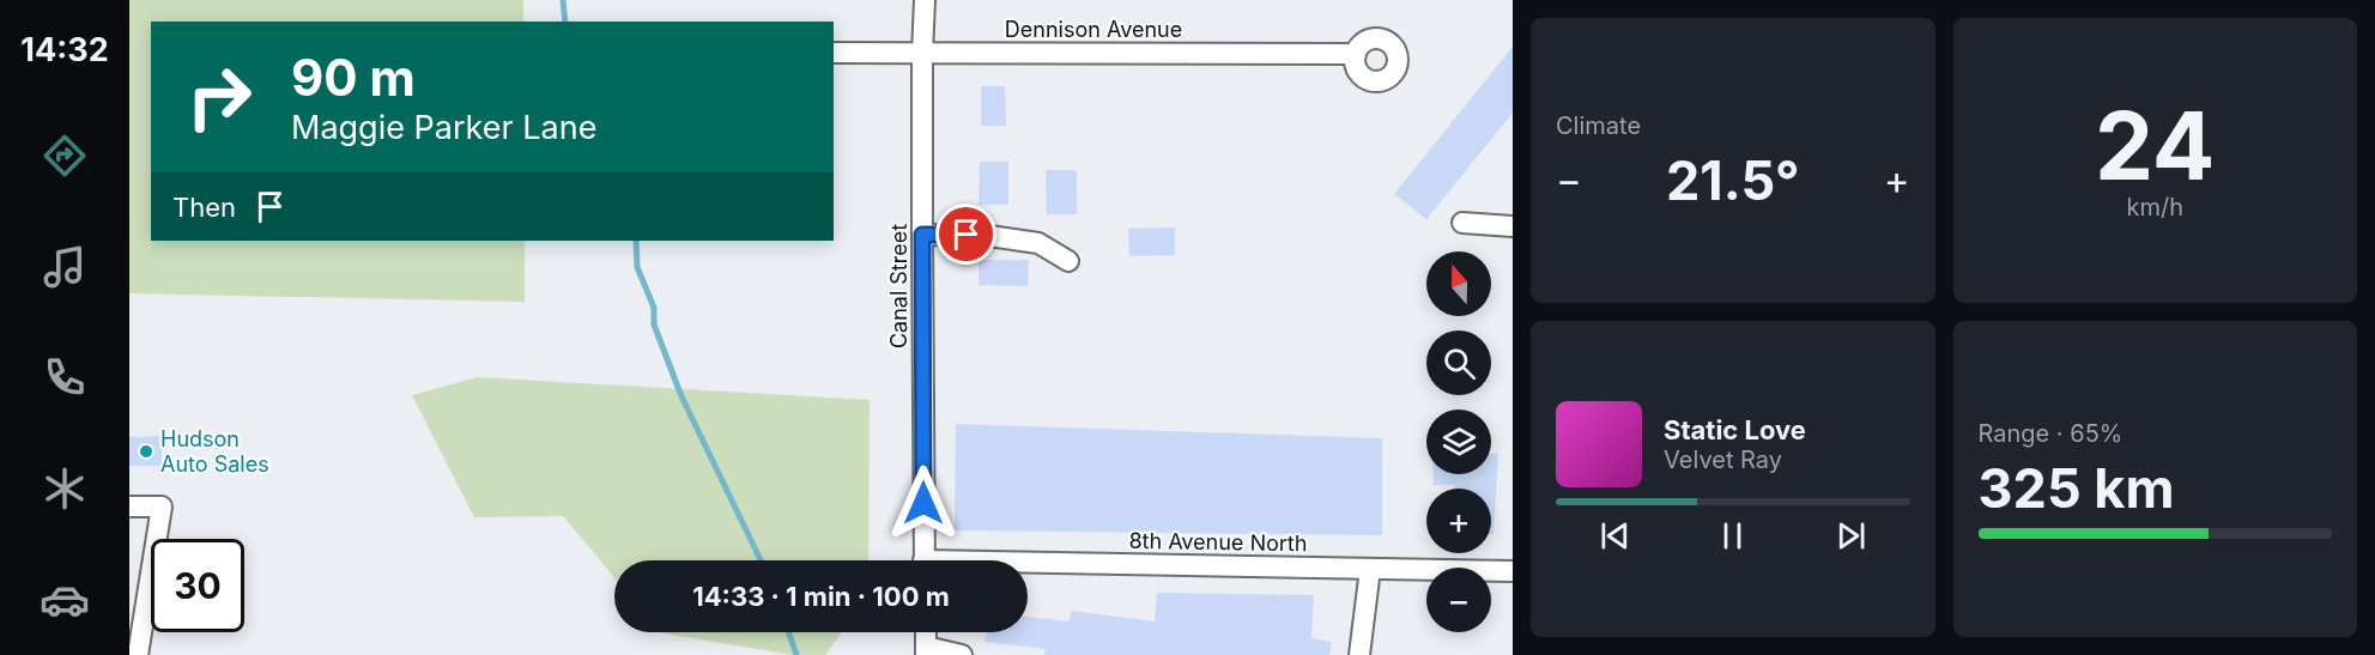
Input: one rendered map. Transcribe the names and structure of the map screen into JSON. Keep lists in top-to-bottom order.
{
  "streets": {
    "street": ["Dennison Avenue", "Canal Street", "8th Avenue North"]
  },
  "crossings": [
    ["Dennison Avenue", "Canal Street"]
  ],
  "places": ["Hudson Auto Sales"],
  "north": "top",
  "page": {
    "tabs": "14:32",
    "tile": [
      "Climate",
      ["24", "km/h"],
      ["Range · 65%", "325 km"]
    ],
    "turn": ["90 m", "Maggie Parker Lane"],
    "heat": ["−", "21.5°", "+"],
    "then": "Then",
    "map_buttons": ["+", "−"],
    "song": ["Static Love", "Velvet Ray"],
    "limit": "30",
    "trip": "14:33 · 1 min · 100 m"
  }
}
